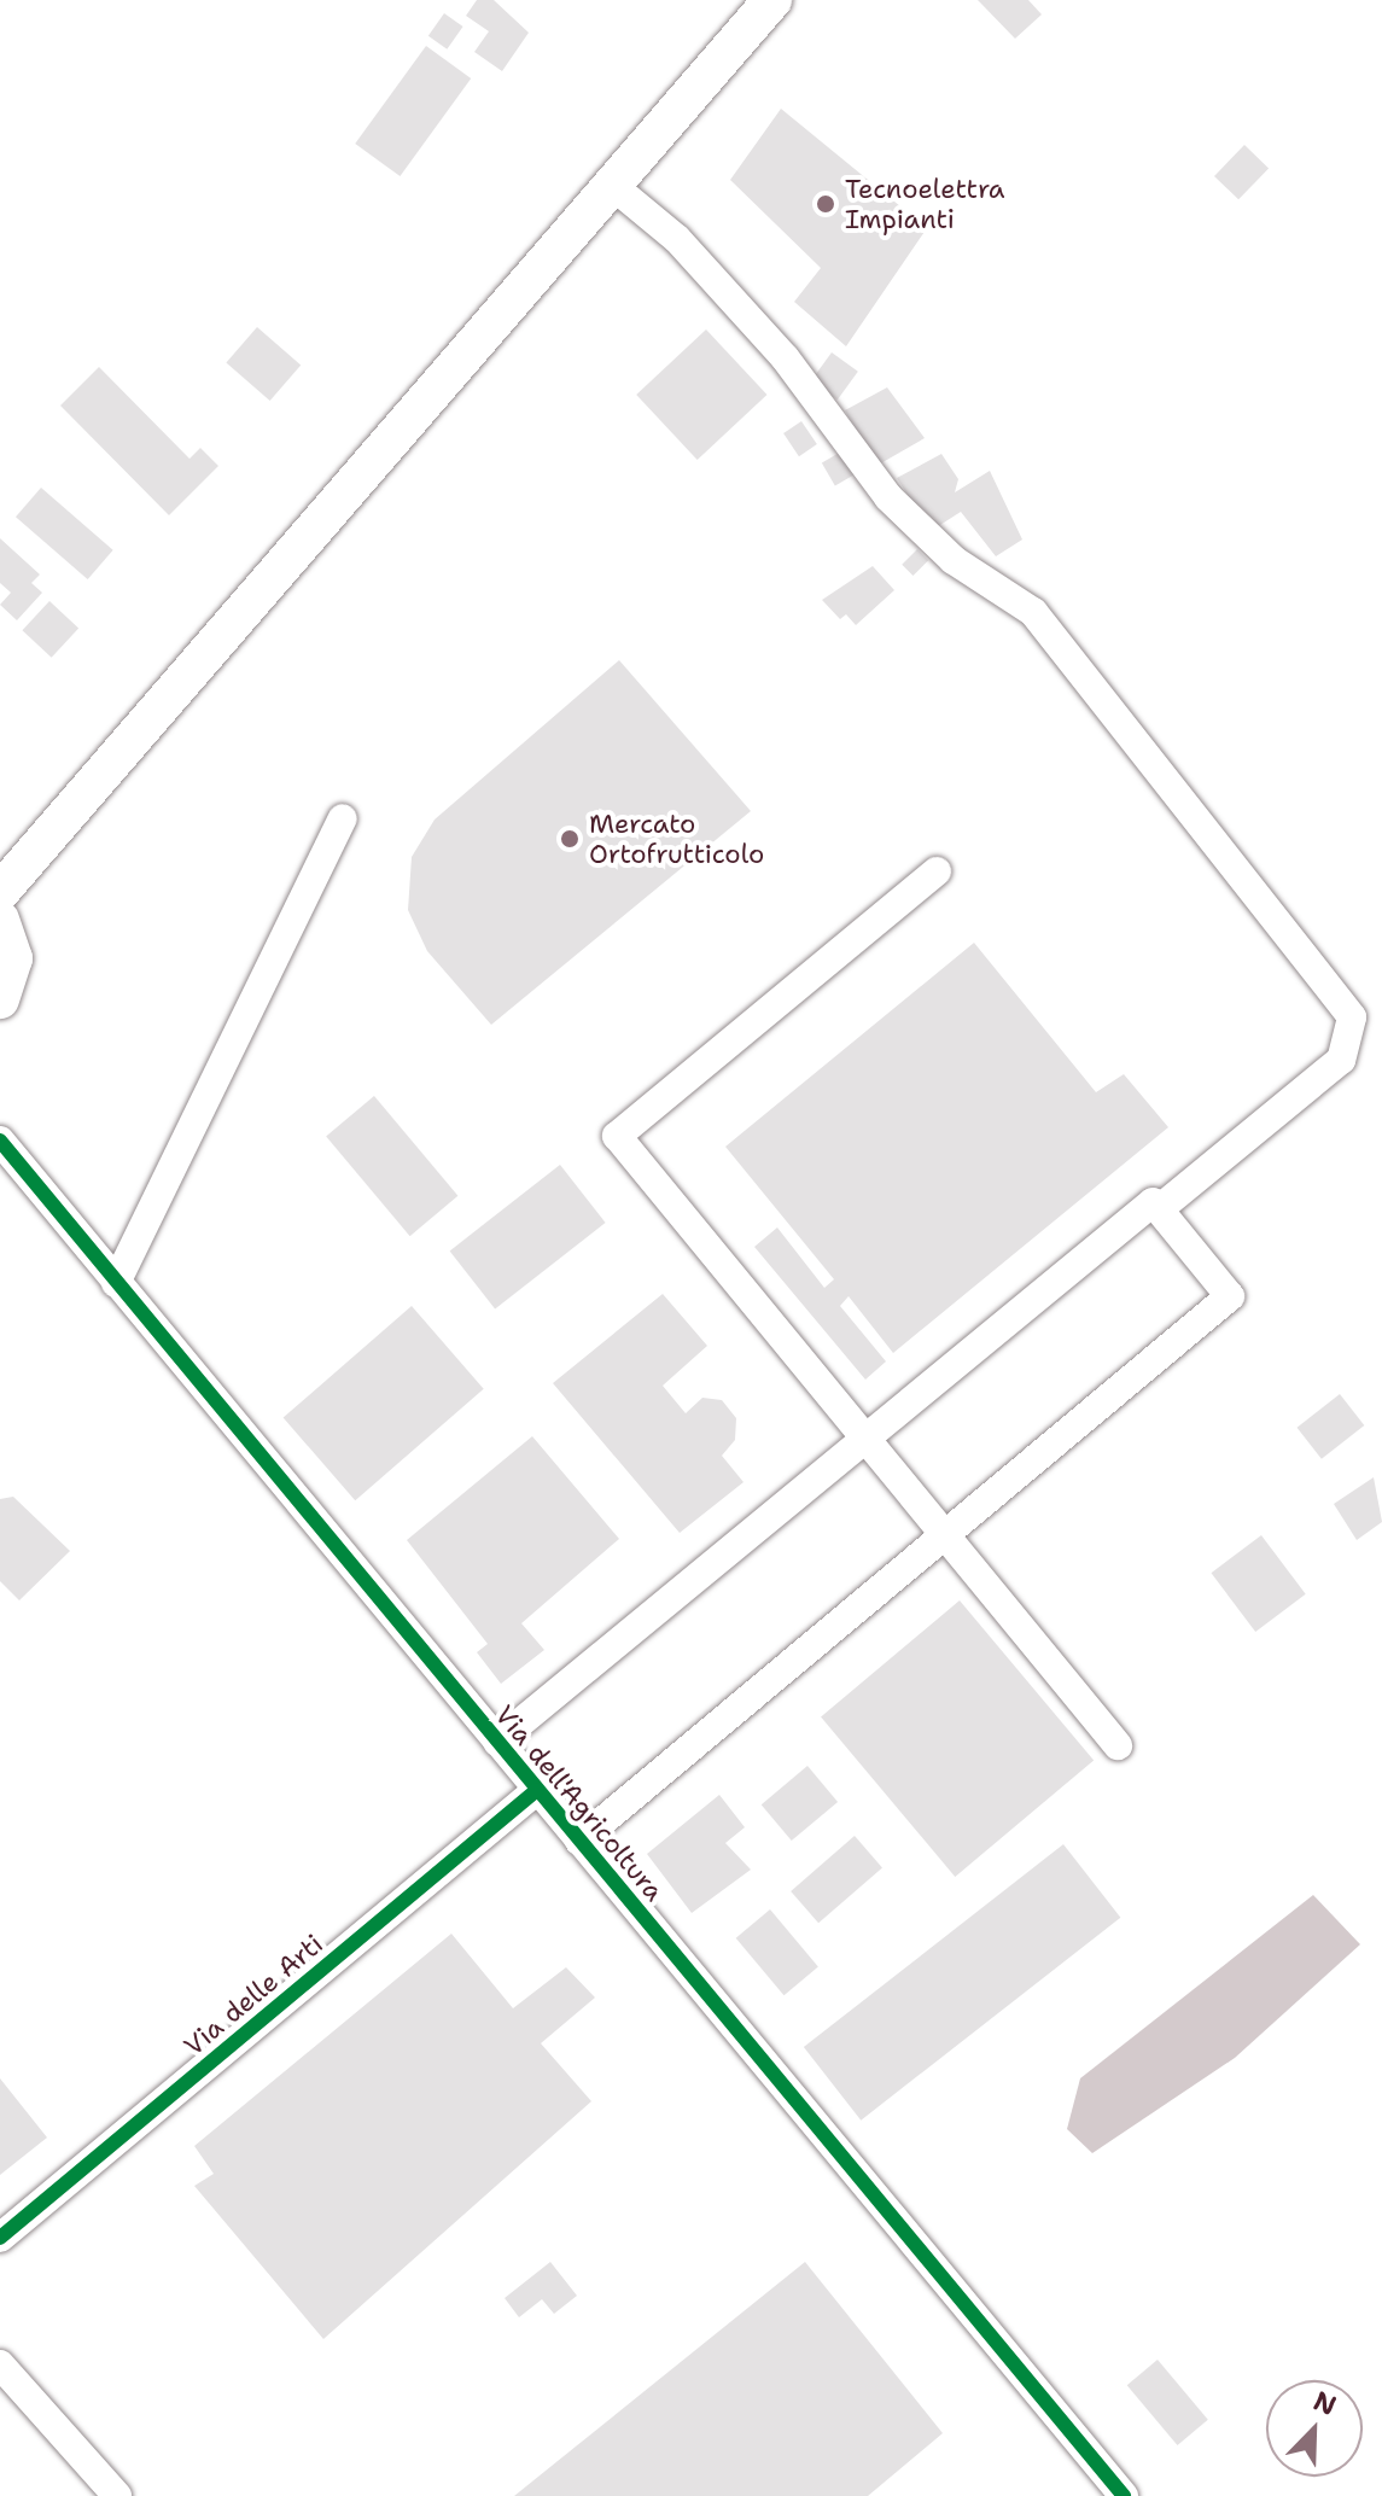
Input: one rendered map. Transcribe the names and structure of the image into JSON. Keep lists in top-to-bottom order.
{
  "streets": {
    "street": ["Via dell'Agricoltura", "Via delle Arti"]
  },
  "crossings": [
    ["Via dell'Agricoltura", "Via delle Arti"]
  ],
  "places": ["Tecnoelettra Impianti", "Mercato Ortofrutticolo"],
  "north": "top right"
}
